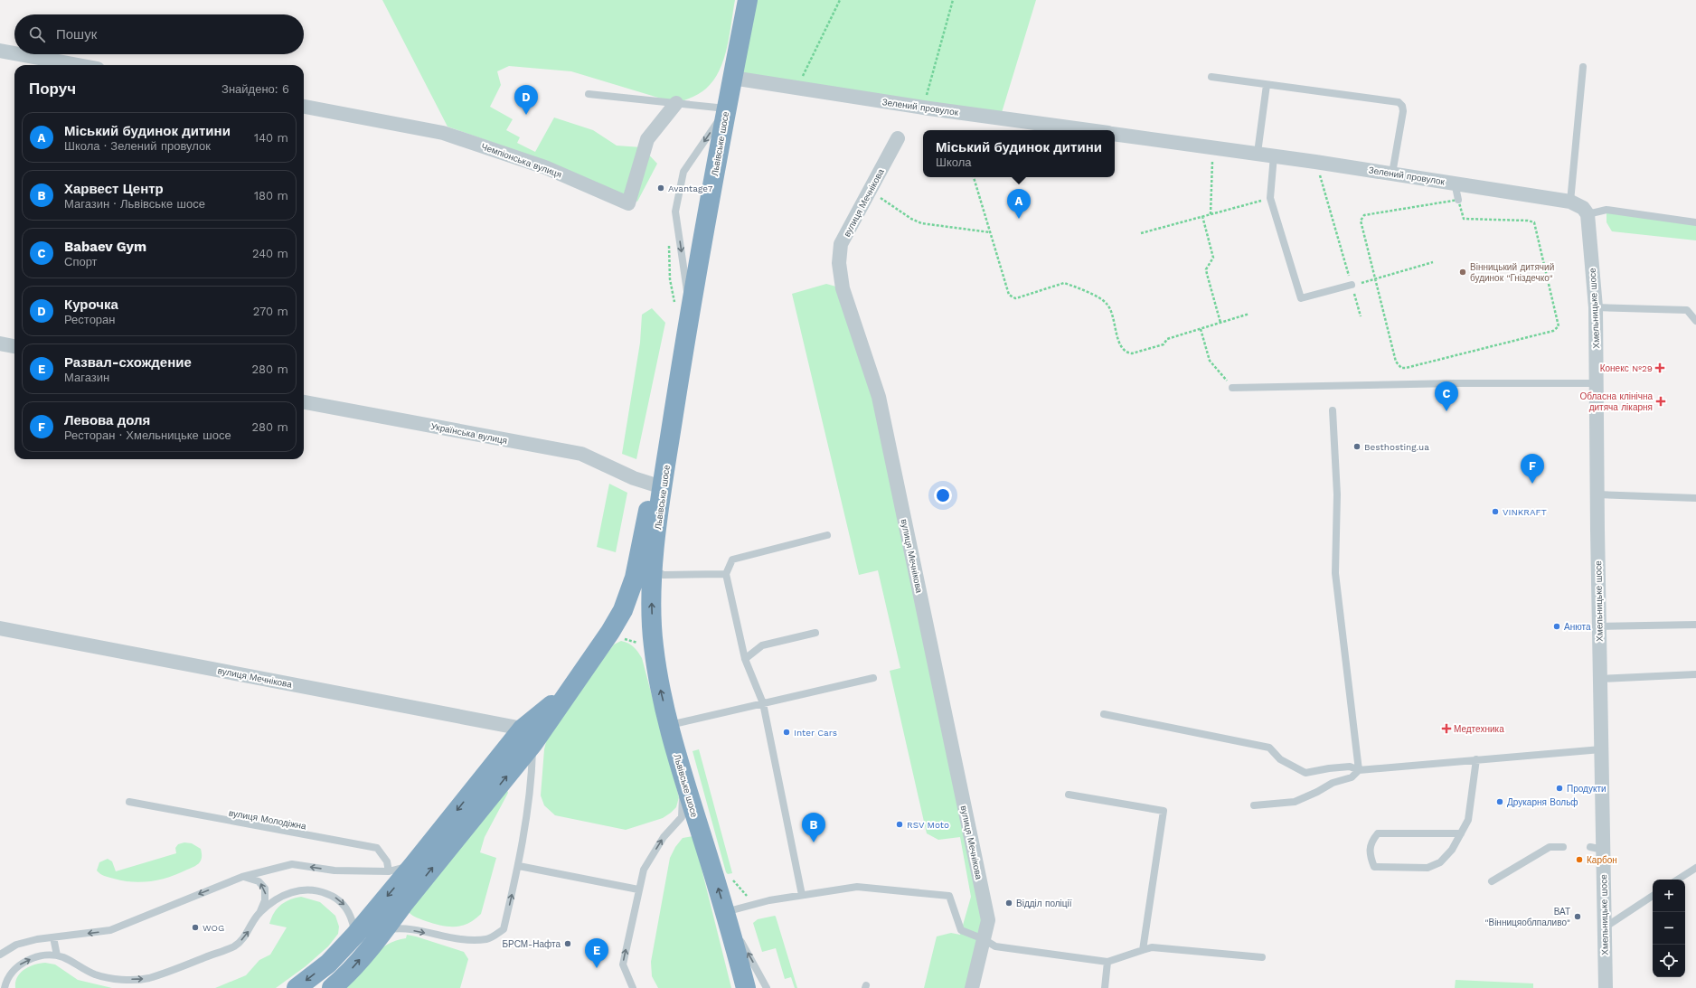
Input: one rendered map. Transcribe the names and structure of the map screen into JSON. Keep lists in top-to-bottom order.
{
  "streets": {
    "highway": ["Львівське шосе"],
    "street": [
      "Зелений провулок",
      "Чемпіонська вулиця",
      "вулиця Мечнікова",
      "Хмельницьке шосе",
      "Українська вулиця"
    ],
    "lane": ["вулиця Молодіжна"]
  },
  "crossings": [
    ["Зелений провулок", "Львівське шосе"],
    ["Зелений провулок", "Хмельницьке шосе"]
  ],
  "places": {
    "other": [
      "Avantage7",
      "Вінницький дитячий будинок \"Гніздечко\"",
      "Besthosting.ua",
      "VINKRAFT",
      "Анюта",
      "Inter Cars",
      "Продукти",
      "Друкарня Вольф",
      "RSV Moto",
      "Карбон",
      "Відділ поліції",
      "ВАТ \"Вінницяоблпаливо\"",
      "WOG",
      "БРСМ-Нафта"
    ],
    "health": ["Конекс №29", "Обласна клінічна дитяча лікарня", "Медтехника"]
  },
  "page": {
    "search": "Пошук",
    "heading": ["Поруч", "Знайдено: 6"],
    "pins": [
      "D",
      "A",
      "C",
      "F",
      "B",
      "E"
    ],
    "list": [
      {
        "mark": "A",
        "name": "Міський будинок дитини",
        "note": "Школа · Зелений провулок",
        "value": "140 m"
      },
      {
        "mark": "B",
        "name": "Харвест Центр",
        "note": "Магазин · Львівське шосе",
        "value": "180 m"
      },
      {
        "mark": "C",
        "name": "Babaev Gym",
        "note": "Спорт",
        "value": "240 m"
      },
      {
        "mark": "D",
        "name": "Курочка",
        "note": "Ресторан",
        "value": "270 m"
      },
      {
        "mark": "E",
        "name": "Развал-схождение",
        "note": "Магазин",
        "value": "280 m"
      },
      {
        "mark": "F",
        "name": "Левова доля",
        "note": "Ресторан · Хмельницьке шосе",
        "value": "280 m"
      }
    ],
    "popup": ["Міський будинок дитини", "Школа"],
    "map_buttons": ["+", "−"]
  }
}
